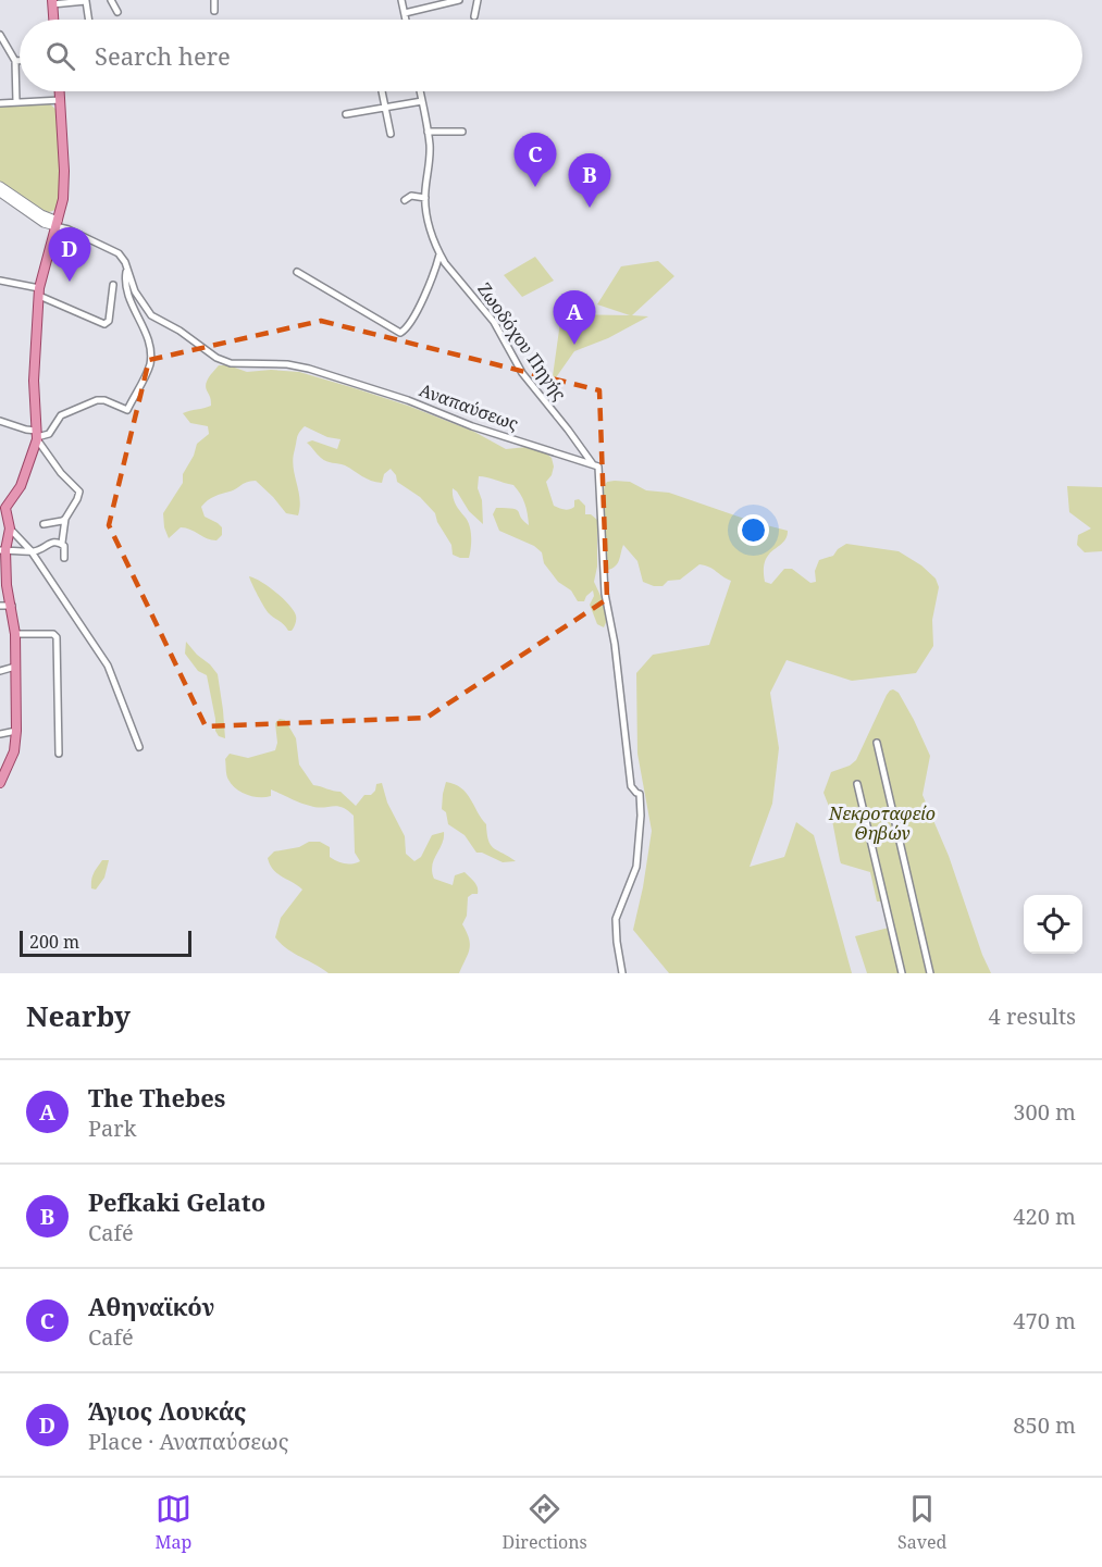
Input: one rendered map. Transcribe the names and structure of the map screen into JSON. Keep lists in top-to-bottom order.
{
  "streets": {
    "street": ["Ζωοδόχου Πηγής", "Αναπαύσεως"]
  },
  "crossings": [
    ["Ζωοδόχου Πηγής", "Αναπαύσεως"]
  ],
  "parks": ["Νεκροταφείο Θηβών"],
  "scale_bar": "200 m",
  "page": {
    "search": "Search here",
    "pins": [
      "C",
      "B",
      "D",
      "A"
    ],
    "scale": "200 m",
    "heading": ["Nearby", "4 results"],
    "list": [
      {
        "mark": "A",
        "name": "The Thebes",
        "note": "Park",
        "value": "300 m"
      },
      {
        "mark": "B",
        "name": "Pefkaki Gelato",
        "note": "Café",
        "value": "420 m"
      },
      {
        "mark": "C",
        "name": "Αθηναϊκόν",
        "note": "Café",
        "value": "470 m"
      },
      {
        "mark": "D",
        "name": "Άγιος Λουκάς",
        "note": "Place · Αναπαύσεως",
        "value": "850 m"
      }
    ],
    "nav": ["Map", "Directions", "Saved"]
  }
}
